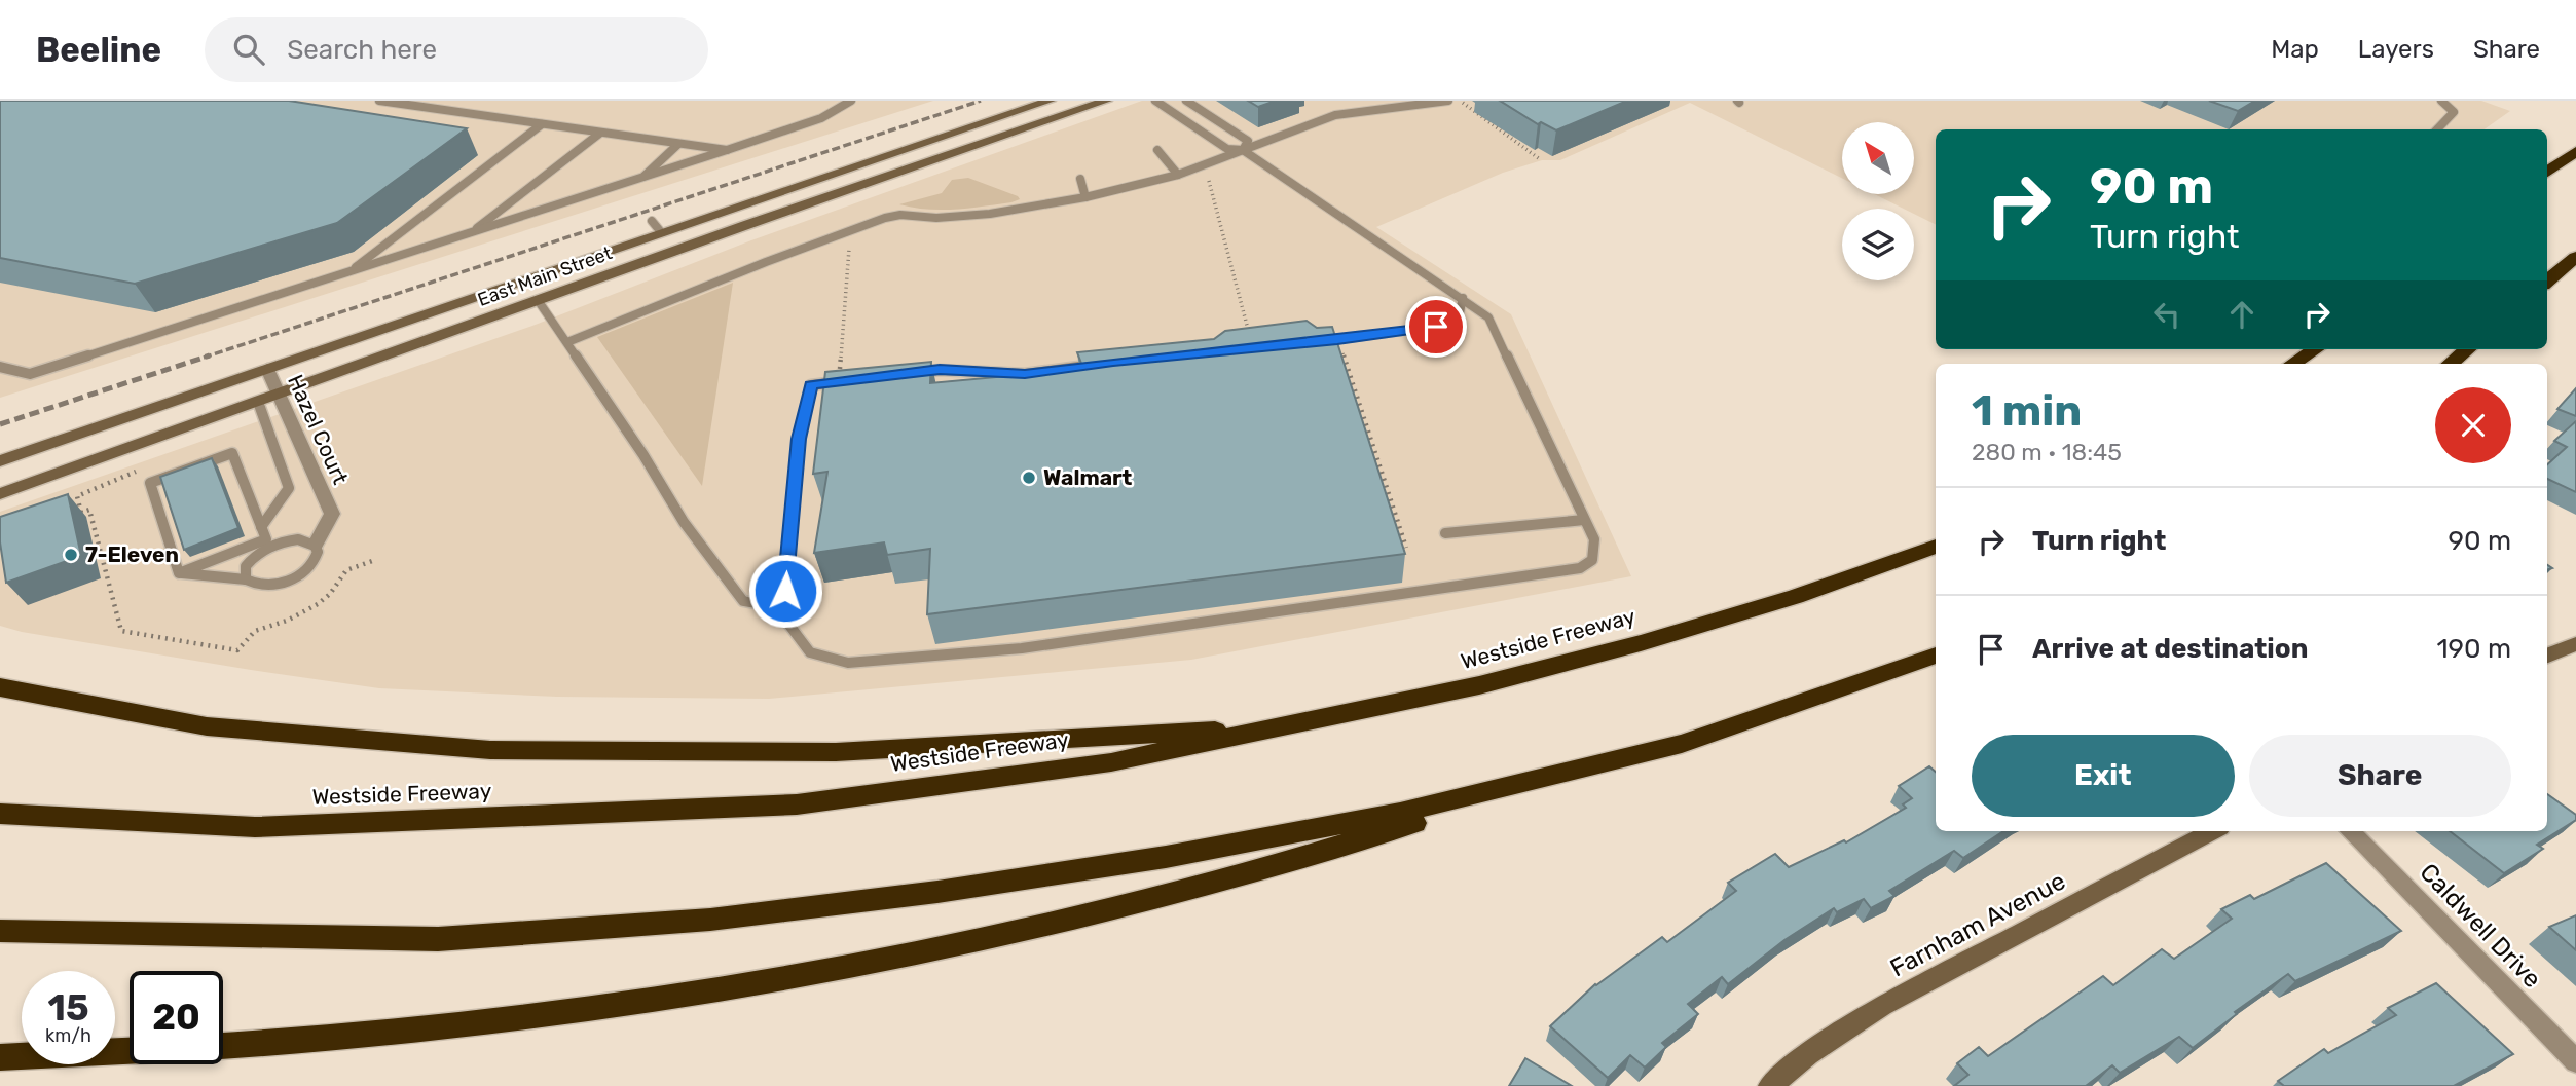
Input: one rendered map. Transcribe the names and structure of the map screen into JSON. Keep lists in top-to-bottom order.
{
  "streets": {
    "highway": ["Westside Freeway"],
    "main road": ["East Main Street", "Farnham Avenue"],
    "street": ["Hazel Court", "Caldwell Drive"]
  },
  "crossings": [
    ["East Main Street", "Hazel Court"]
  ],
  "places": ["Walmart", "7-Eleven"],
  "north": "top left",
  "page": {
    "header": "Beeline",
    "search": "Search here",
    "nav": ["Map", "Layers", "Share"],
    "turn": ["90 m", "Turn right"],
    "heading": ["1 min", "280 m · 18:45"],
    "list": [
      {
        "name": "Turn right",
        "value": "90 m"
      },
      {
        "name": "Arrive at destination",
        "value": "190 m"
      }
    ],
    "buttons": ["Exit", "Share"],
    "speed": "15 km/h",
    "limit": "20"
  }
}
